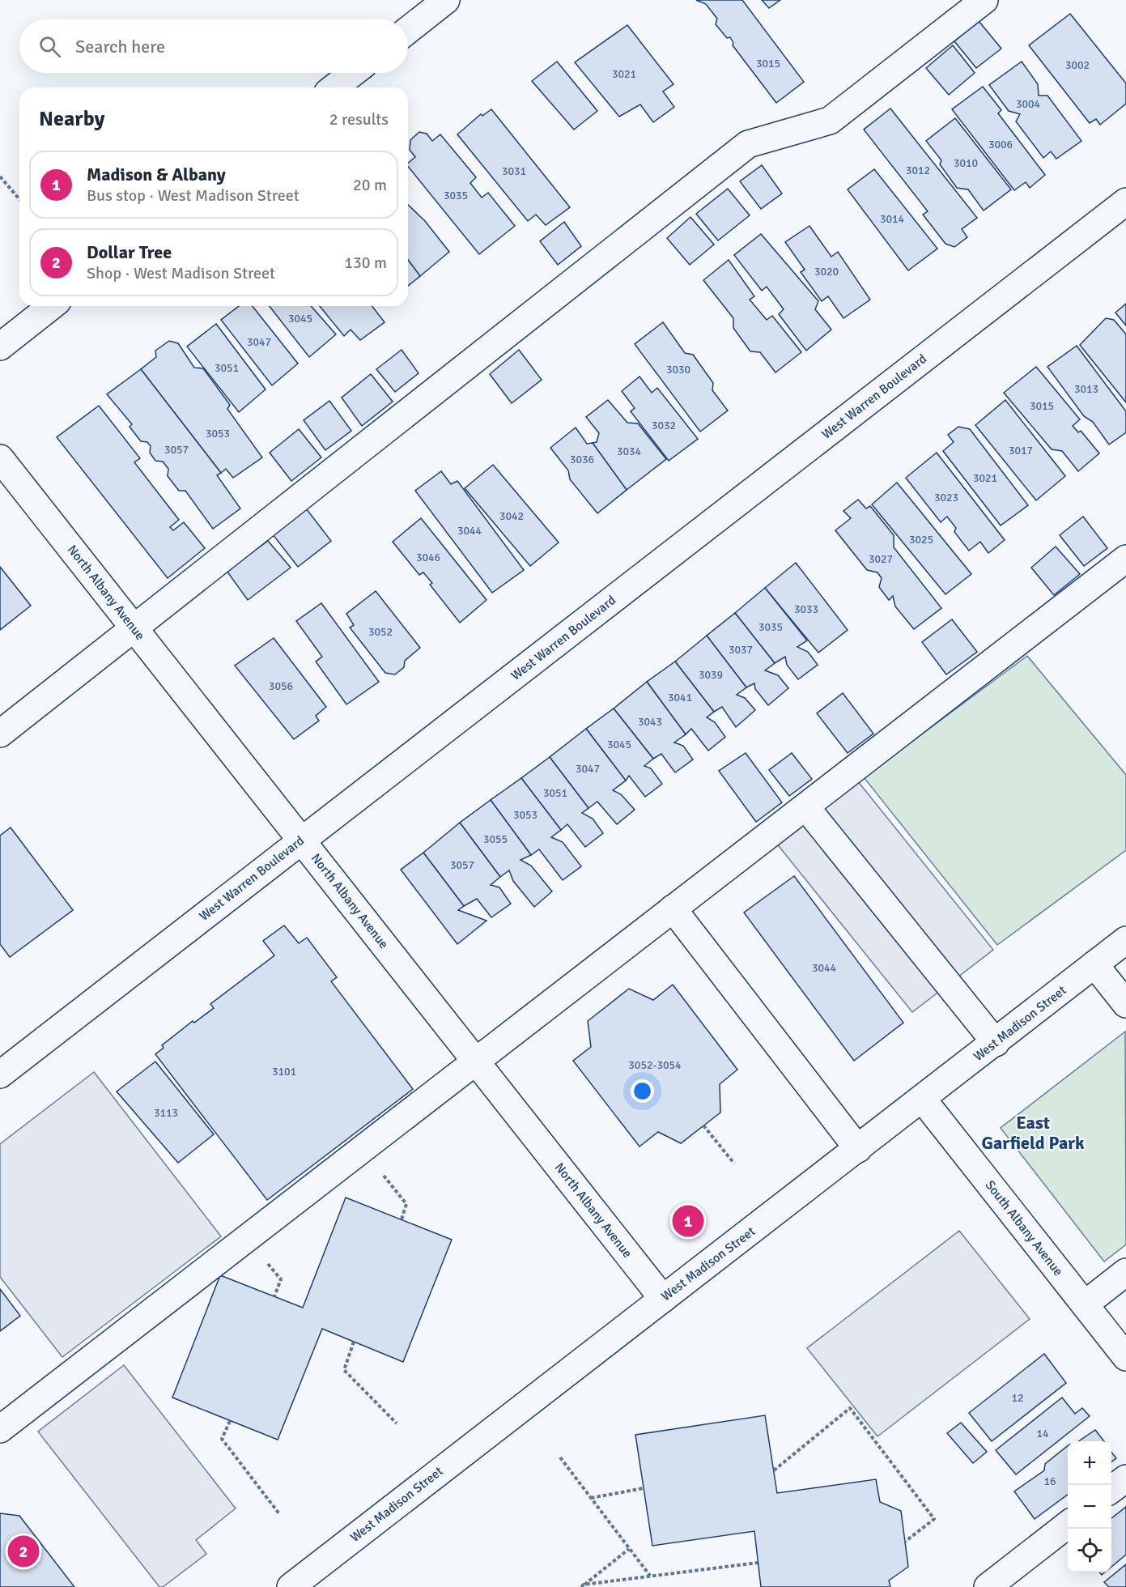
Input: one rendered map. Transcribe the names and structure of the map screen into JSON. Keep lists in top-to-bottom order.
{
  "streets": {
    "street": [
      "West Warren Boulevard",
      "North Albany Avenue",
      "West Madison Street",
      "South Albany Avenue"
    ]
  },
  "crossings": [
    ["West Warren Boulevard", "North Albany Avenue"],
    ["North Albany Avenue", "West Madison Street"],
    ["West Madison Street", "South Albany Avenue"]
  ],
  "districts": ["East Garfield Park"],
  "house_numbers": [
    "3015",
    "3002",
    "3021",
    "3004",
    "3006",
    "3010",
    "3012",
    "3031",
    "3035",
    "3014",
    "3020",
    "3045",
    "3047",
    "3051",
    "3030",
    "3013",
    "3015",
    "3032",
    "3053",
    "3057",
    "3017",
    "3034",
    "3036",
    "3021",
    "3023",
    "3042",
    "3044",
    "3025",
    "3046",
    "3027",
    "3033",
    "3035",
    "3052",
    "3037",
    "3039",
    "3056",
    "3041",
    "3043",
    "3045",
    "3047",
    "3051",
    "3053",
    "3055",
    "3057",
    "3044",
    "3052-3054",
    "3101",
    "3113",
    "12",
    "14",
    "16"
  ],
  "page": {
    "search": "Search here",
    "heading": ["Nearby", "2 results"],
    "list": [
      {
        "mark": "1",
        "name": "Madison & Albany",
        "note": "Bus stop · West Madison Street",
        "value": "20 m"
      },
      {
        "mark": "2",
        "name": "Dollar Tree",
        "note": "Shop · West Madison Street",
        "value": "130 m"
      }
    ],
    "pins": ["1", "2"],
    "map_buttons": ["+", "−"]
  }
}
